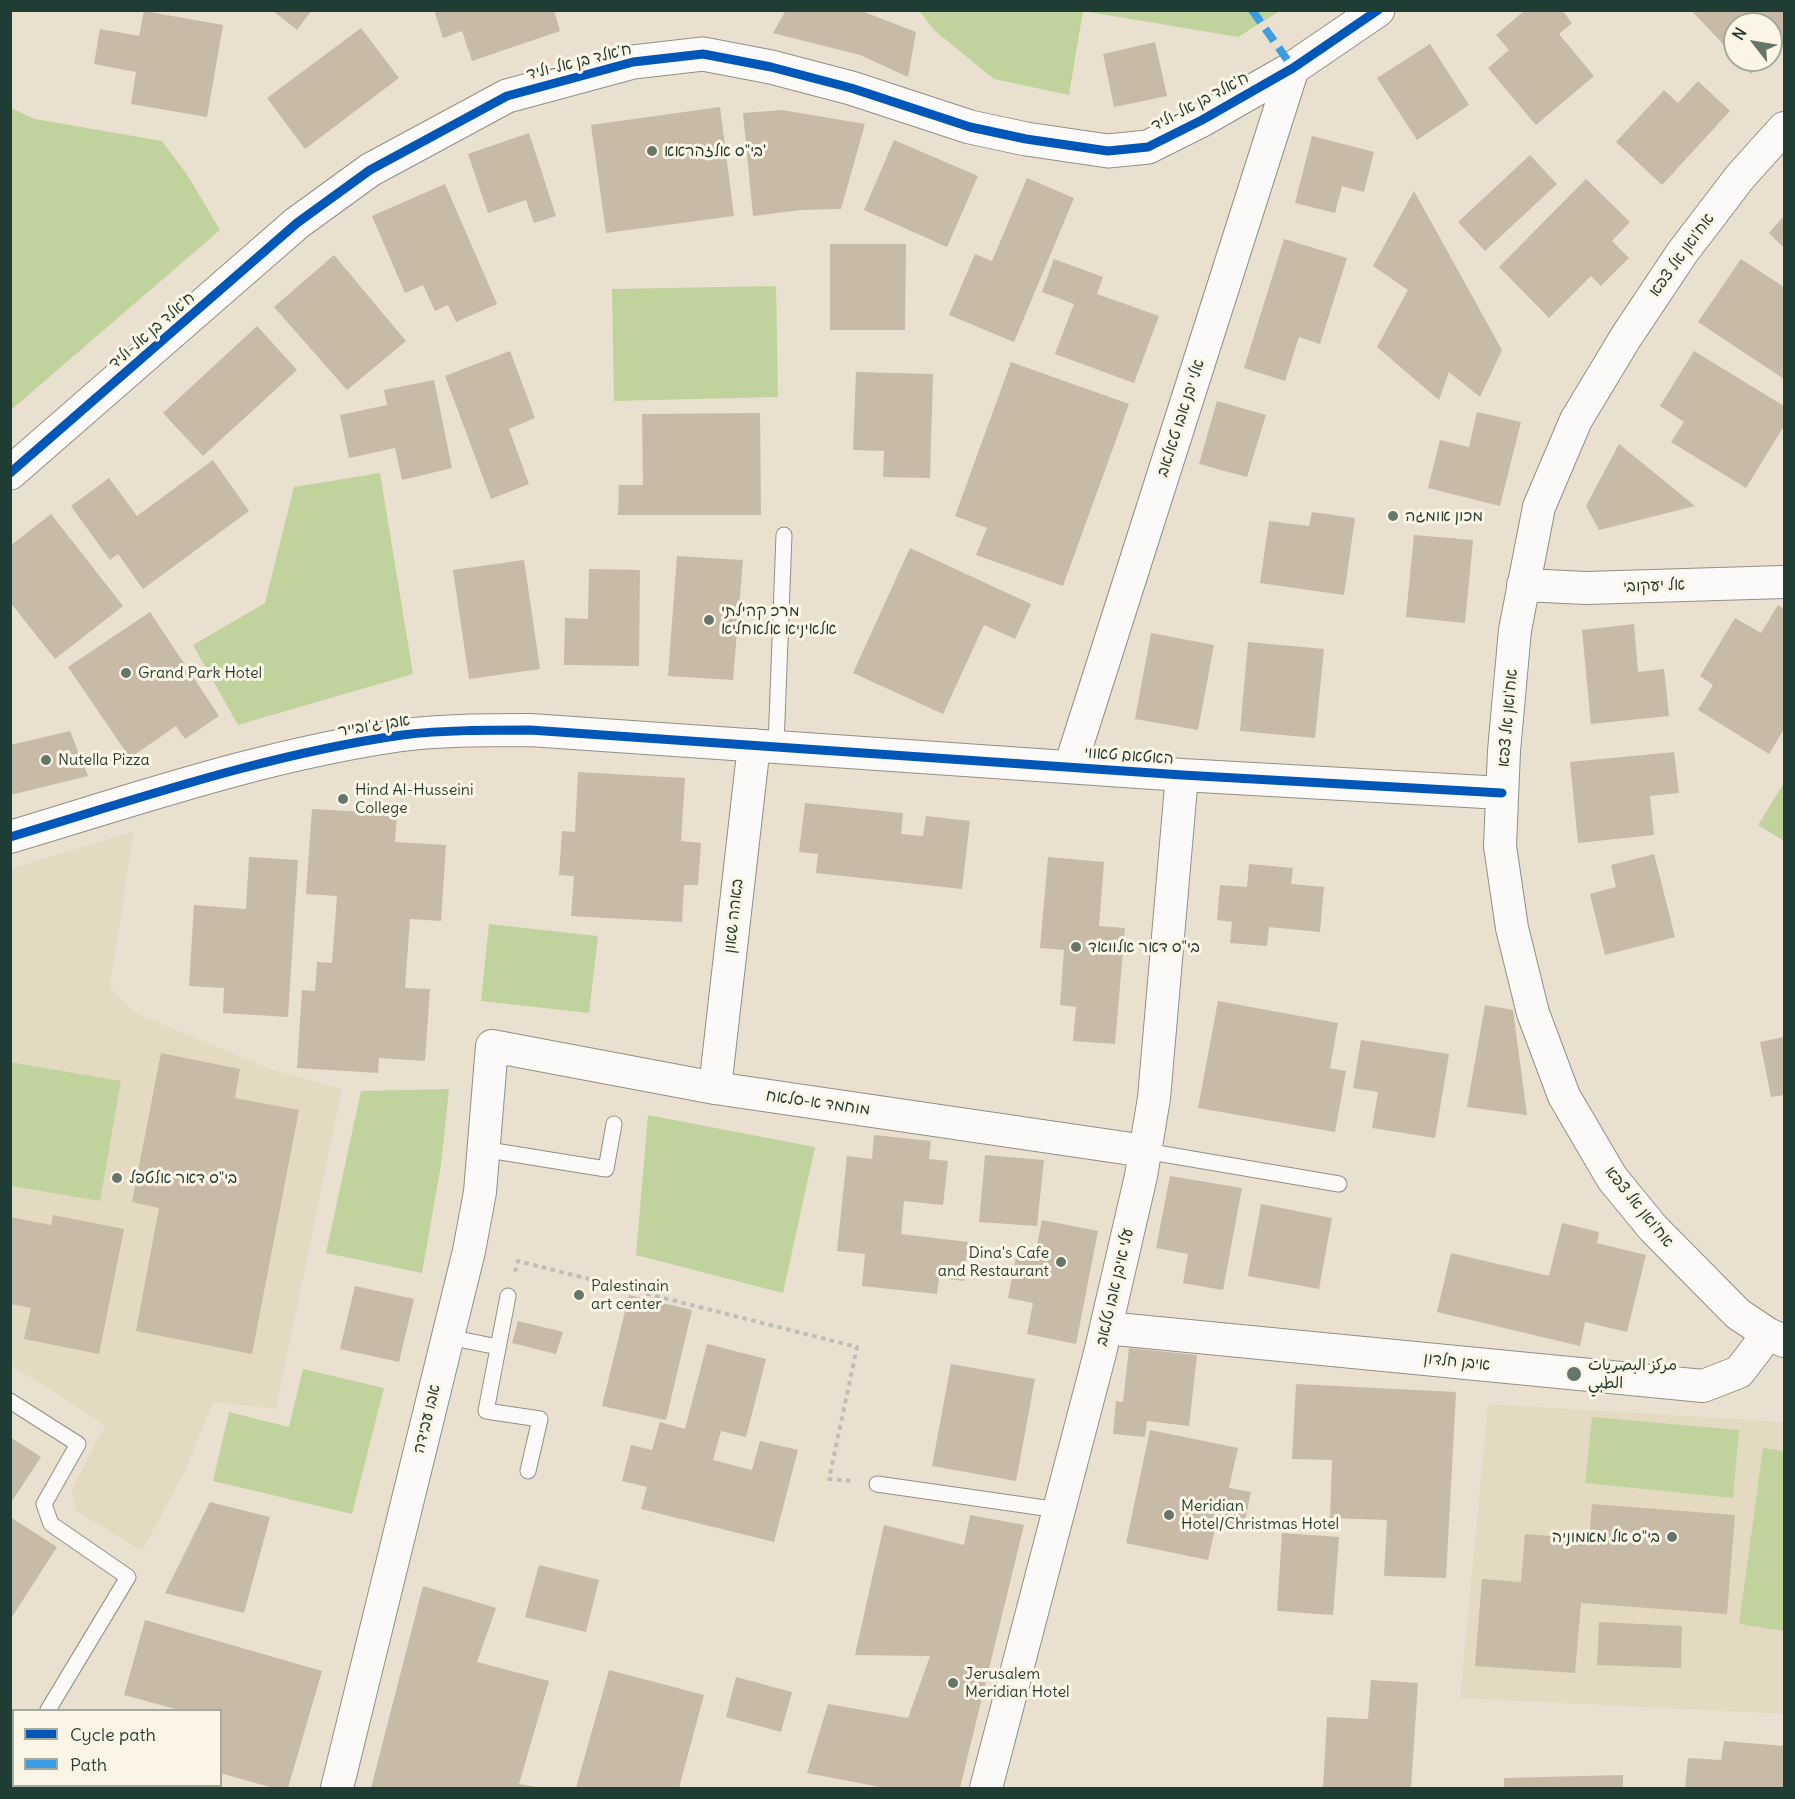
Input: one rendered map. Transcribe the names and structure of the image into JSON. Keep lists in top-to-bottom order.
{
  "streets": {
    "street": [
      "ח'אלד בן אל-וליד",
      "אח'ואן אל צפא",
      "אלי יבנ אבו טאלאב",
      "אל יעקובי",
      "אבן ג'ובייר",
      "האטאם טאווי",
      "באהה שאון",
      "מוחמד א-סלאח",
      "עלי איבן אבו טלאב",
      "איבן חלדון",
      "אבו עבידה"
    ]
  },
  "crossings": [
    ["ח'אלד בן אל-וליד", "אלי יבנ אבו טאלאב"],
    ["אח'ואן אל צפא", "אל יעקובי"],
    ["אח'ואן אל צפא", "האטאם טאווי"],
    ["אח'ואן אל צפא", "איבן חלדון"],
    ["אלי יבנ אבו טאלאב", "האטאם טאווי"],
    ["אבן ג'ובייר", "האטאם טאווי"],
    ["אבן ג'ובייר", "באהה שאון"],
    ["האטאם טאווי", "באהה שאון"],
    ["האטאם טאווי", "עלי איבן אבו טלאב"],
    ["באהה שאון", "מוחמד א-סלאח"],
    ["מוחמד א-סלאח", "עלי איבן אבו טלאב"],
    ["מוחמד א-סלאח", "אבו עבידה"],
    ["עלי איבן אבו טלאב", "איבן חלדון"]
  ],
  "places": [
    "בי\"ס אלזהראא'",
    "מכון אומגה",
    "מרכ קהילתי אלאיניא אלאחליא",
    "Grand Park Hotel",
    "Nutella Pizza",
    "Hind Al-Husseini College",
    "בי\"ס דאר אלוואד",
    "בי\"ס דאר אלטפל",
    "Dina's Cafe and Restaurant",
    "Palestinain art center",
    "مركز البصريات الطبي",
    "Meridian Hotel/Christmas Hotel",
    "בי\"ס אל מאמוניה",
    "Jerusalem Meridian Hotel"
  ],
  "legend": ["Cycle path", "Path"],
  "north": "top left"
}
